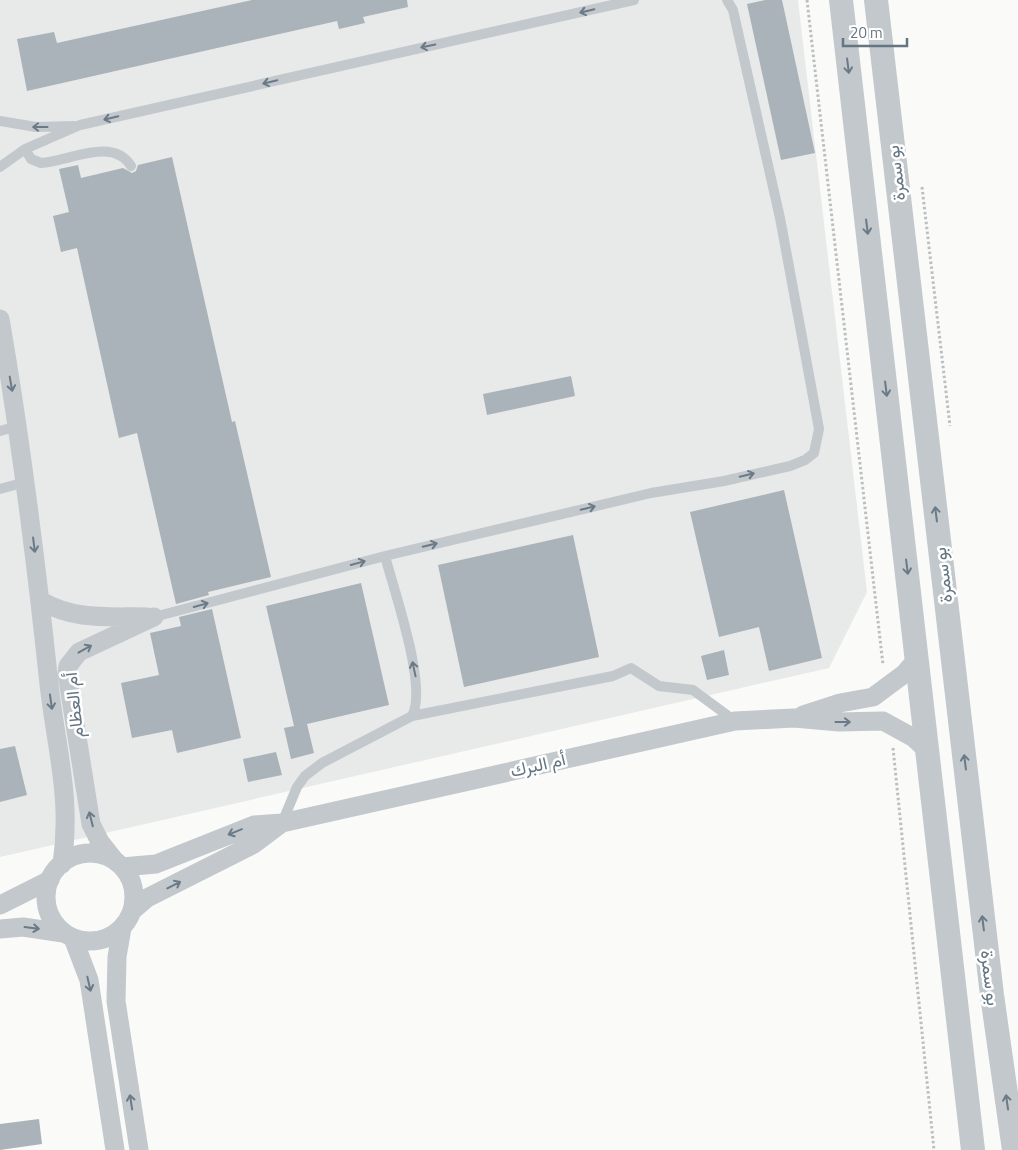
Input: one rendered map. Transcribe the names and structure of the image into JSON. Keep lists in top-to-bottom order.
{
  "streets": {
    "street": ["بو سمرة", "أم العظام", "أم البرك"]
  },
  "crossings": [
    ["بو سمرة", "أم البرك"],
    ["أم العظام", "أم البرك"]
  ],
  "scale_bar": "20 m"
}
